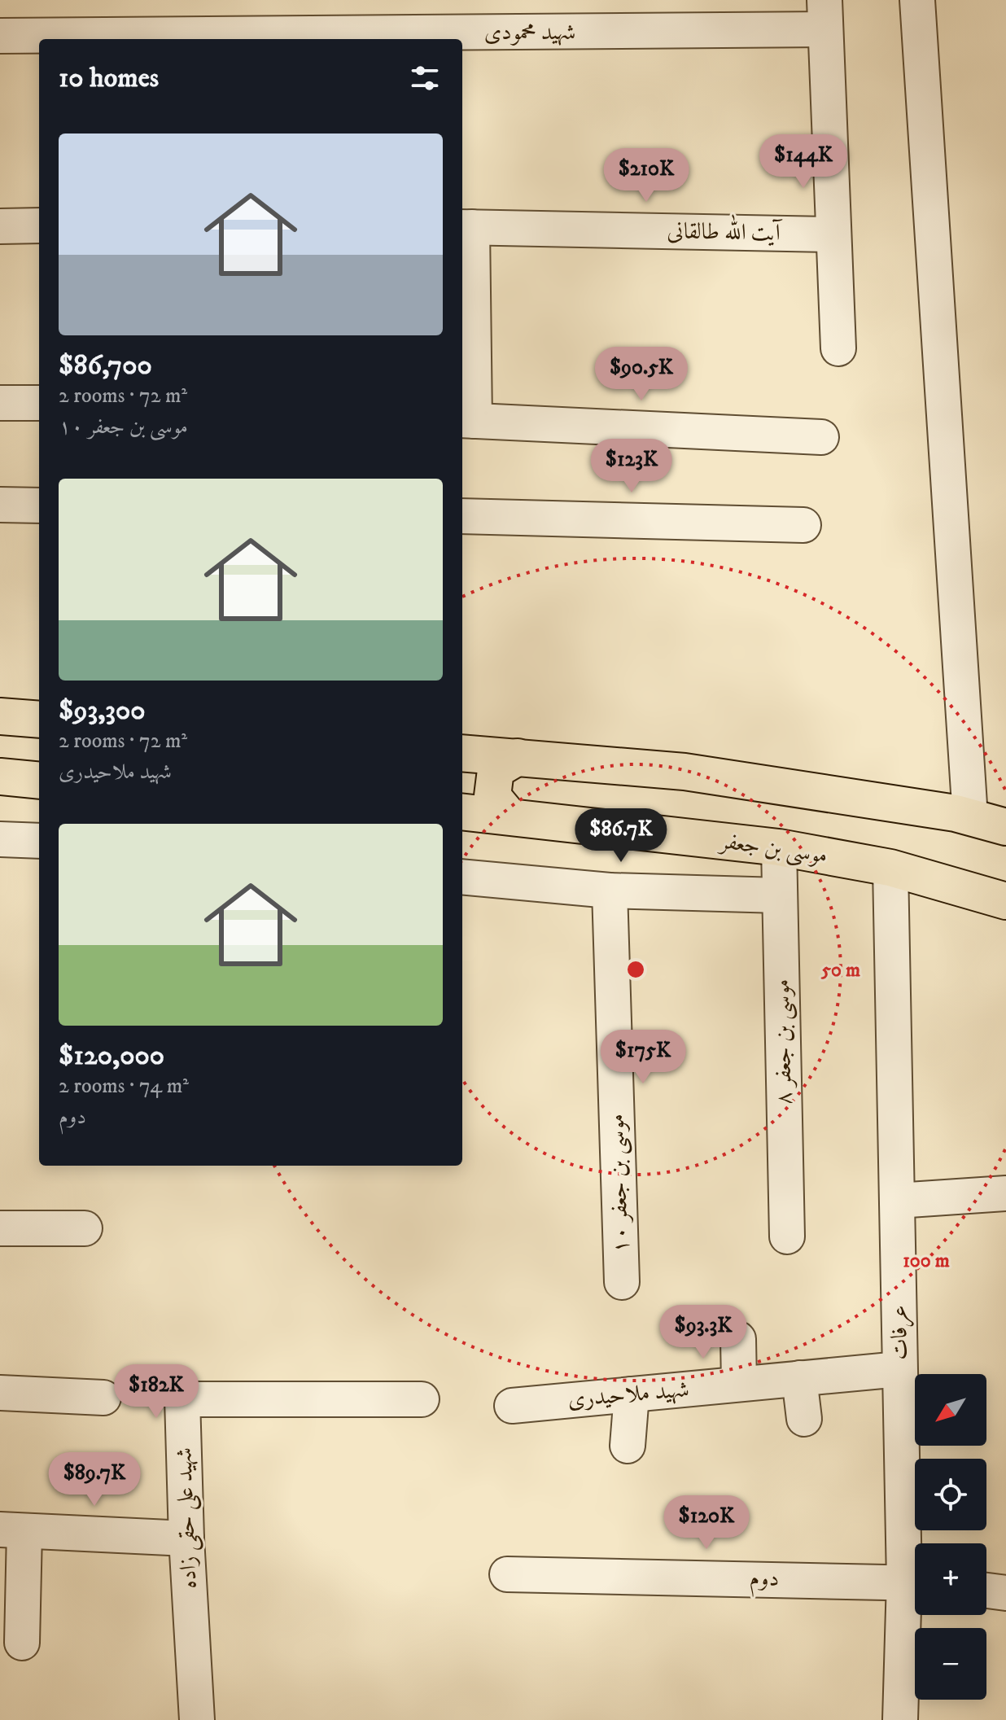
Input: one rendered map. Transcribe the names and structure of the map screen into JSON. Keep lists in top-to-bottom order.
{
  "streets": {
    "main road": ["موسی بن جعفر"],
    "street": [
      "شهید محمودی",
      "آیت الله طالقانی",
      "موسی بن جعفر ۸",
      "موسی بن جعفر ۱۰",
      "عرفات",
      "شهید ملاحیدری",
      "شهید علی حقی زاده",
      "دوم"
    ]
  },
  "crossings": [
    ["موسی بن جعفر", "موسی بن جعفر ۸"],
    ["موسی بن جعفر", "عرفات"],
    ["عرفات", "شهید ملاحیدری"]
  ],
  "north": "bottom left",
  "page": {
    "heading": "10 homes",
    "list": [
      {
        "name": "$86,700",
        "note": "2 rooms · 72 m² · موسی بن جعفر ۱۰"
      },
      {
        "name": "$93,300",
        "note": "2 rooms · 72 m² · شهید ملاحیدری"
      },
      {
        "name": "$120,000",
        "note": "2 rooms · 74 m² · دوم"
      }
    ],
    "price": [
      "$144K",
      "$210K",
      "$90.5K",
      "$123K",
      "$86.7K",
      "$175K",
      "$93.3K",
      "$182K",
      "$89.7K",
      "$120K"
    ],
    "map_buttons": ["+", "−"]
  },
  "rings": ["50 m", "100 m"]
}
